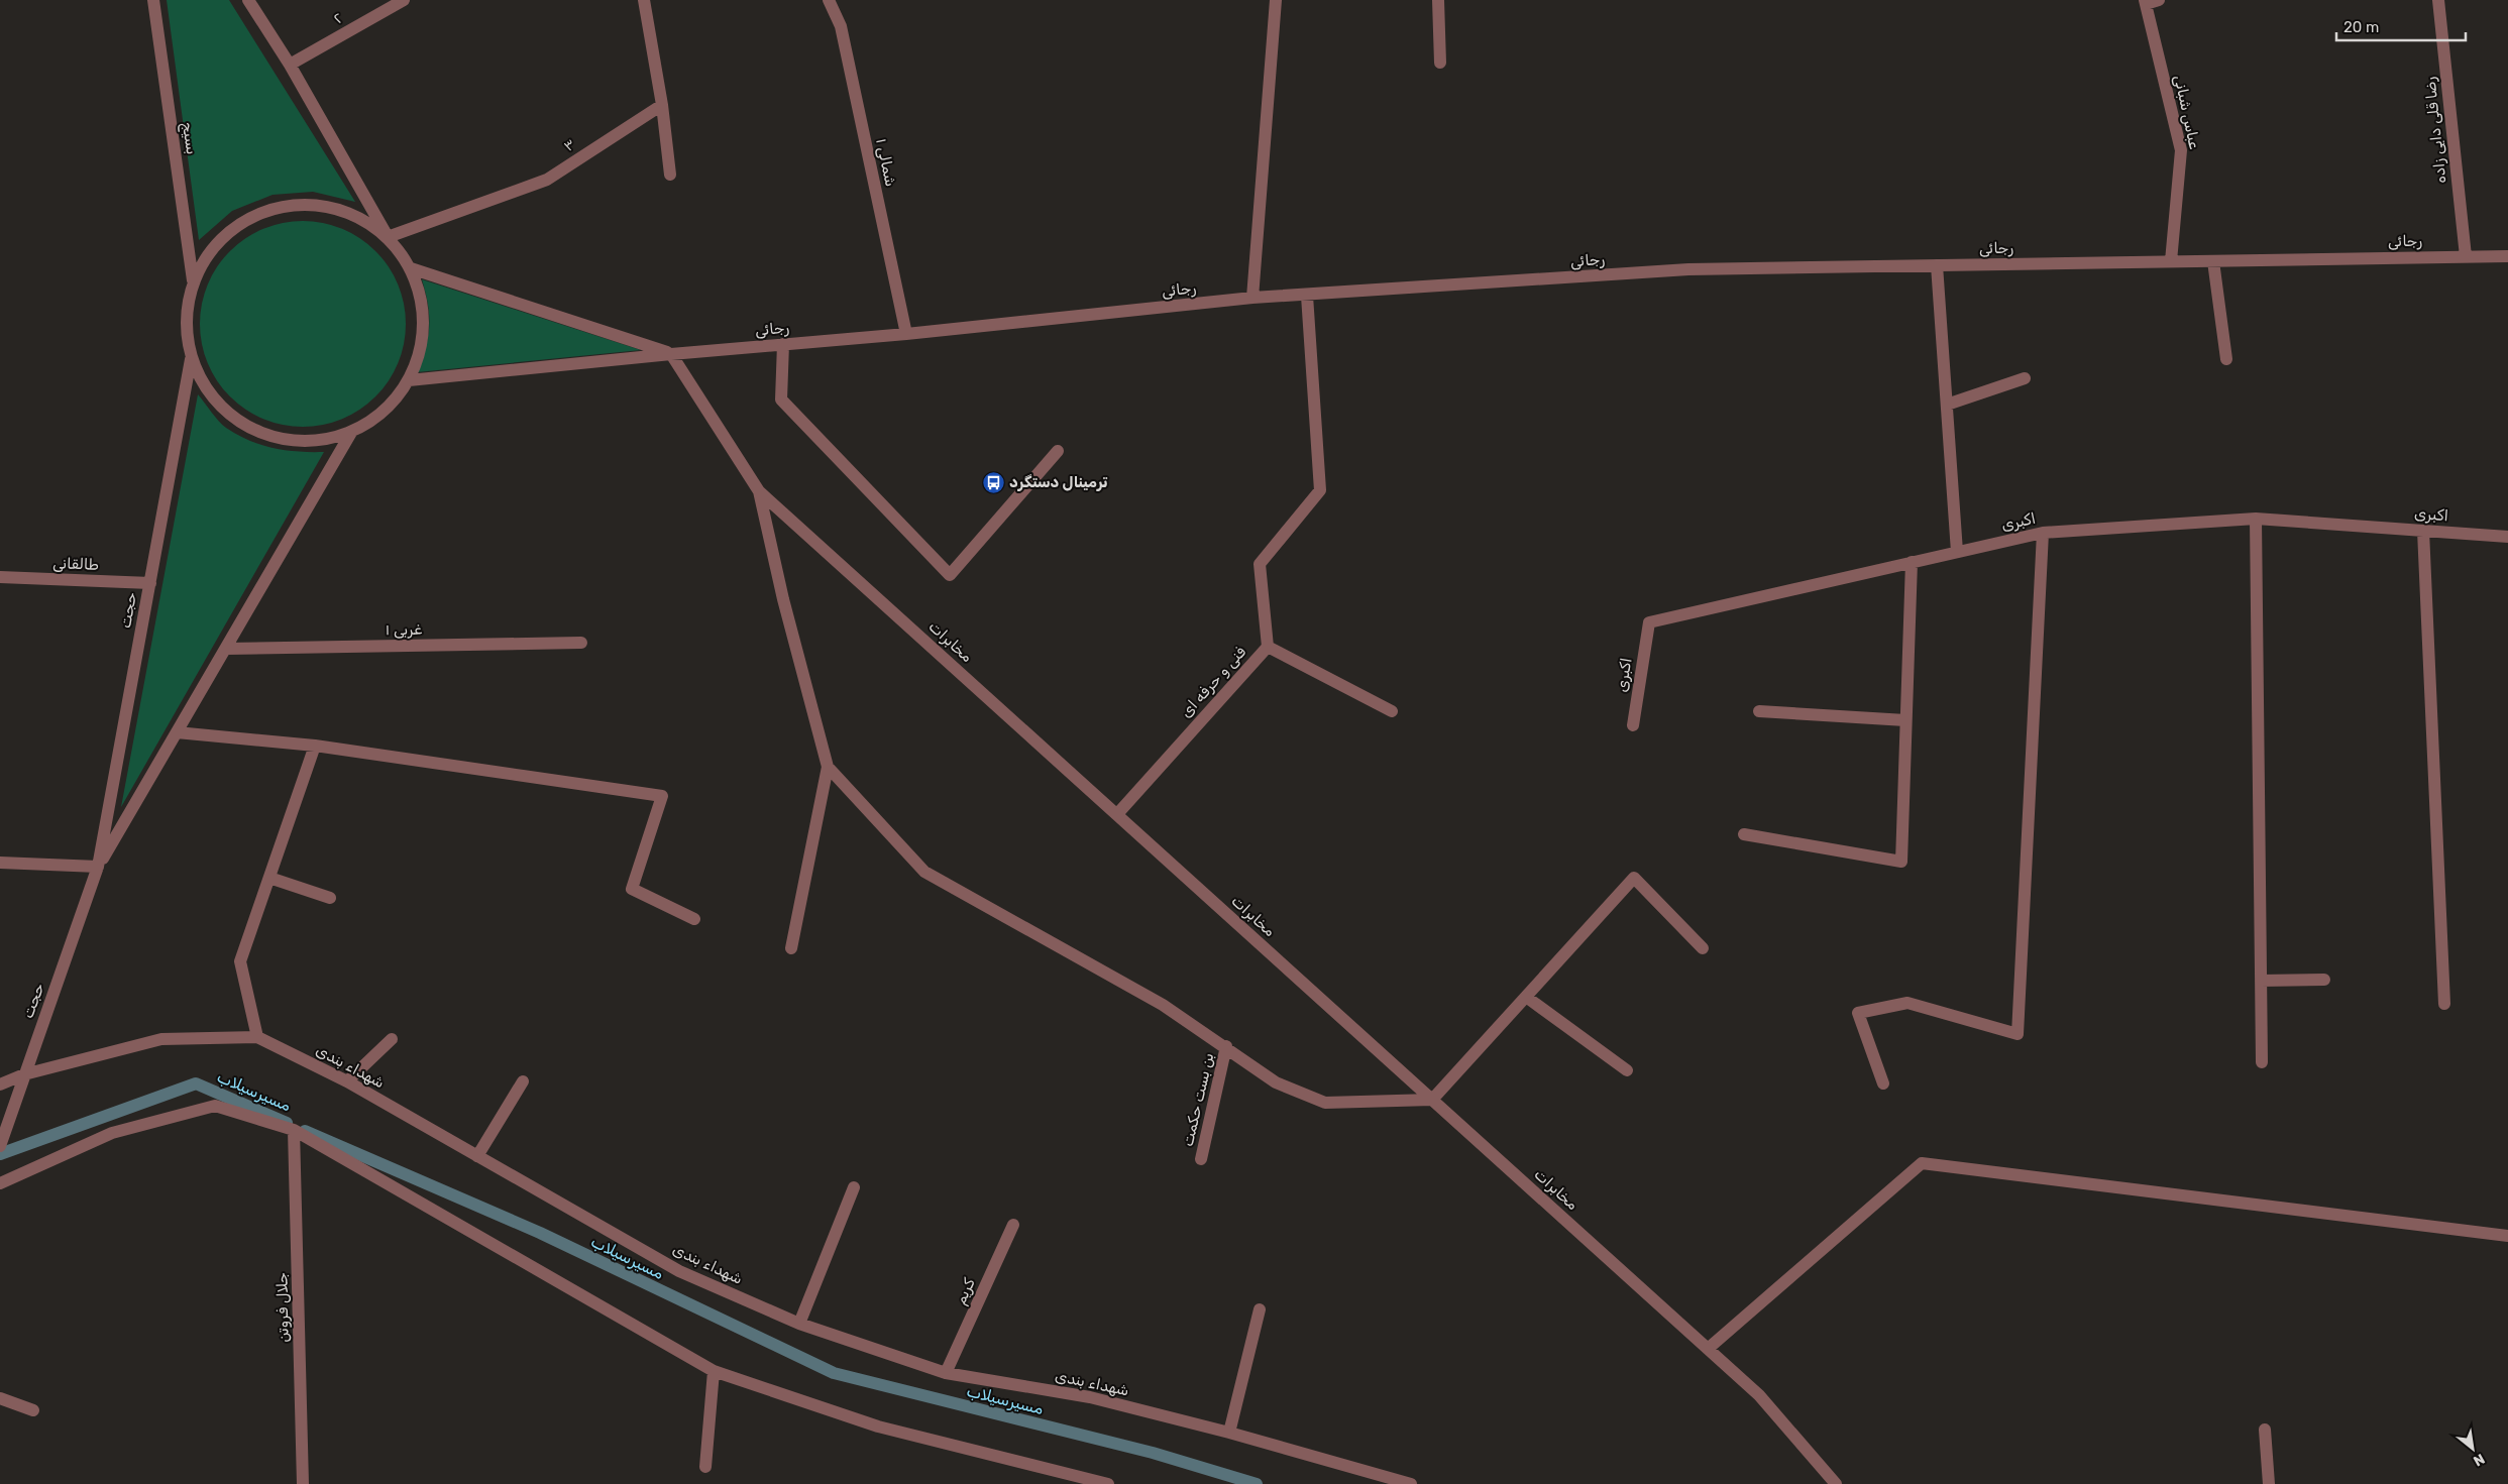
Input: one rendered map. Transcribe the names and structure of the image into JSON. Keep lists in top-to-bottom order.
{
  "streets": {
    "street": [
      "۲",
      "عباس شبانی",
      "رضا قلی دایی زاده",
      "بسیج",
      "۳",
      "۱ شمالی",
      "رجائی",
      "اکبری",
      "طالقانی",
      "حجت",
      "۱ غربی",
      "مخابرات",
      "فنی و حرفه ای",
      "شهداء بندی",
      "بن بست حکمت",
      "کریم",
      "جلال فروتن"
    ]
  },
  "crossings": [
    ["عباس شبانی", "رجائی"],
    ["رضا قلی دایی زاده", "رجائی"],
    ["۱ شمالی", "رجائی"],
    ["رجائی", "مخابرات"],
    ["رجائی", "فنی و حرفه ای"],
    ["طالقانی", "حجت"],
    ["حجت", "۱ غربی"],
    ["حجت", "شهداء بندی"],
    ["مخابرات", "فنی و حرفه ای"],
    ["شهداء بندی", "کریم"]
  ],
  "water": ["مسیرسیلاب"],
  "places": {
    "bus stop": ["ترمینال دستگرد"]
  },
  "scale_bar": "20 m",
  "north": "bottom right"
}
